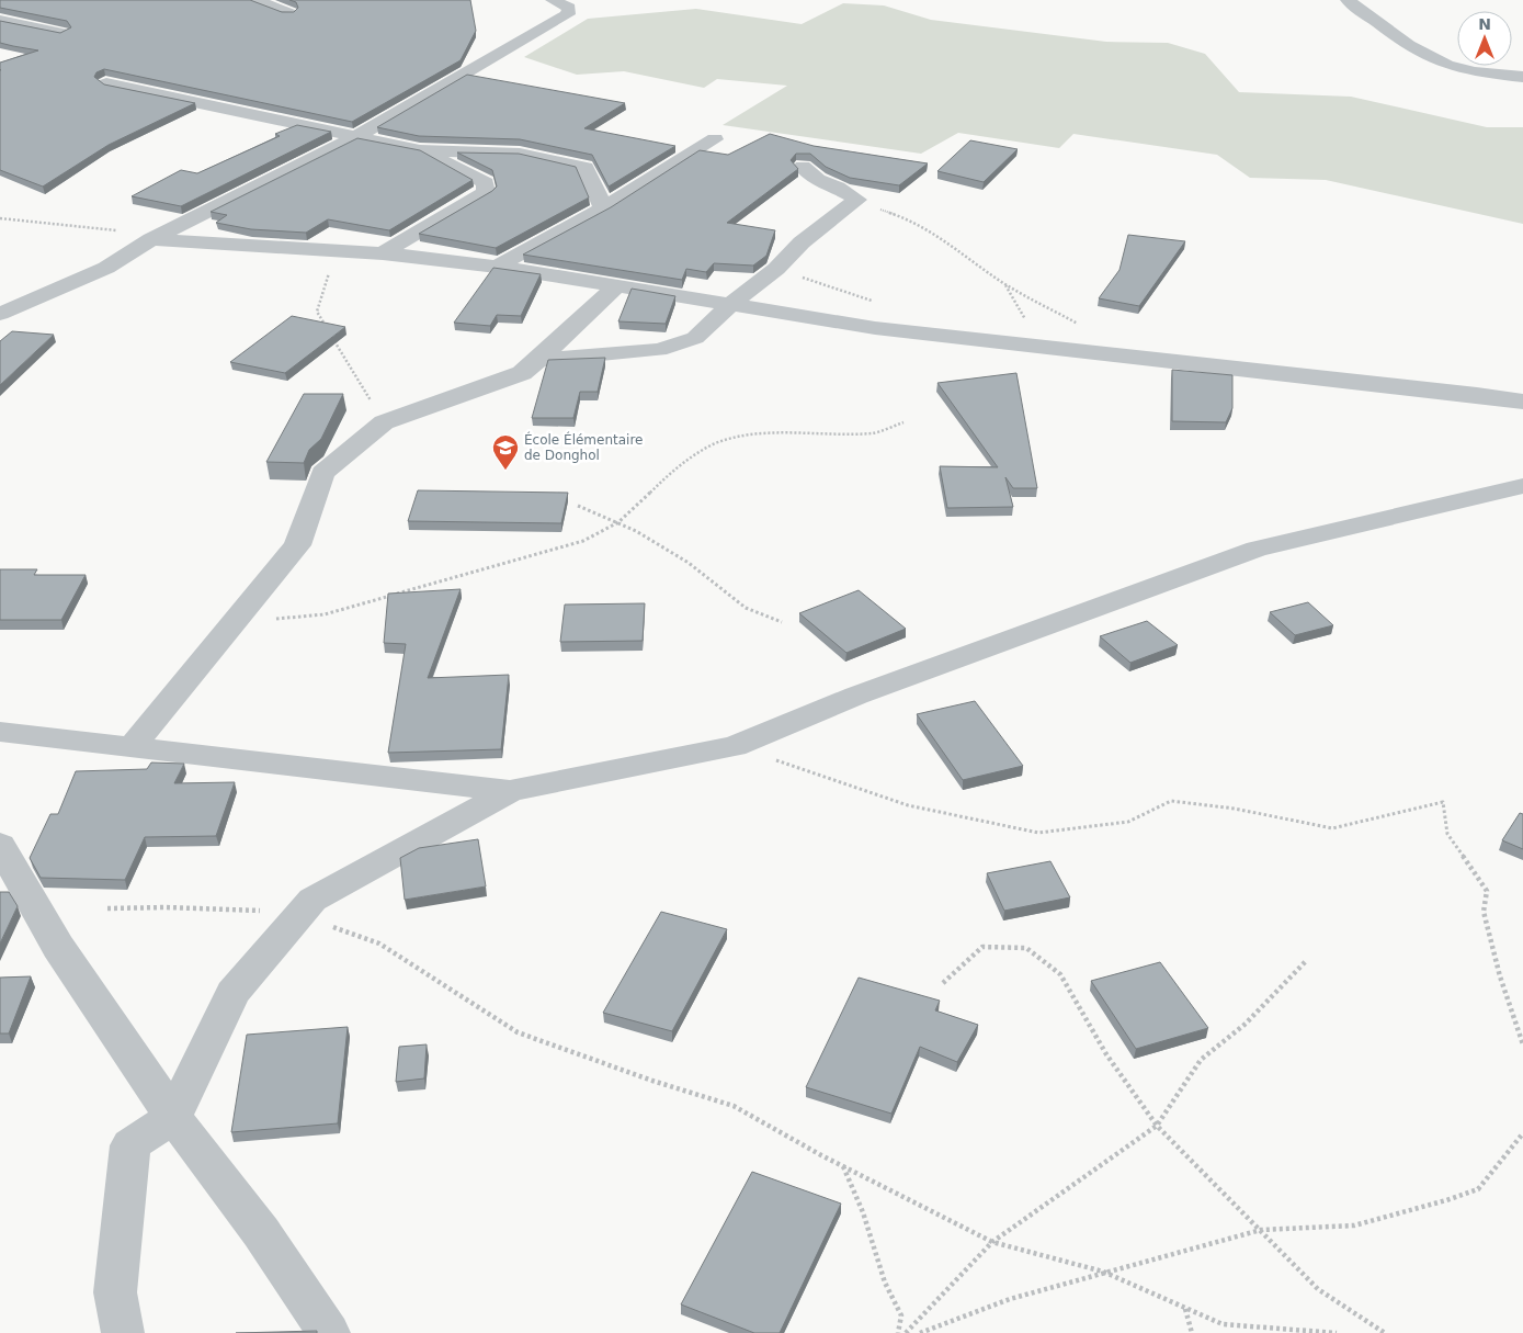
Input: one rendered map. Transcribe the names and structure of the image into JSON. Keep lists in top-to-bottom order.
{
  "places": {
    "school or university": ["École Élémentaire de Donghol"]
  },
  "north": "top"
}
